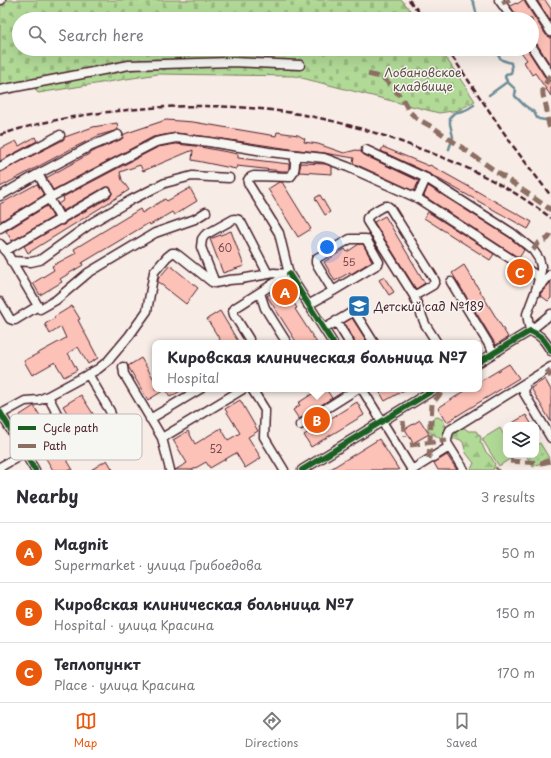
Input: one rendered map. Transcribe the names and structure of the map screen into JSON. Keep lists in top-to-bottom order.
{
  "parks": ["Лобановское кладбище"],
  "places": {
    "school or university": ["Детский сад №189"]
  },
  "house_numbers": ["60", "55", "52"],
  "legend": ["Cycle path", "Path"],
  "page": {
    "search": "Search here",
    "pins": ["C", "A", "B"],
    "popup": ["Кировская клиническая больница №7", "Hospital"],
    "heading": ["Nearby", "3 results"],
    "list": [
      {
        "mark": "A",
        "name": "Magnit",
        "note": "Supermarket · улица Грибоедова",
        "value": "50 m"
      },
      {
        "mark": "B",
        "name": "Кировская клиническая больница №7",
        "note": "Hospital · улица Красина",
        "value": "150 m"
      },
      {
        "mark": "C",
        "name": "Теплопункт",
        "note": "Place · улица Красина",
        "value": "170 m"
      }
    ],
    "nav": ["Map", "Directions", "Saved"]
  }
}
